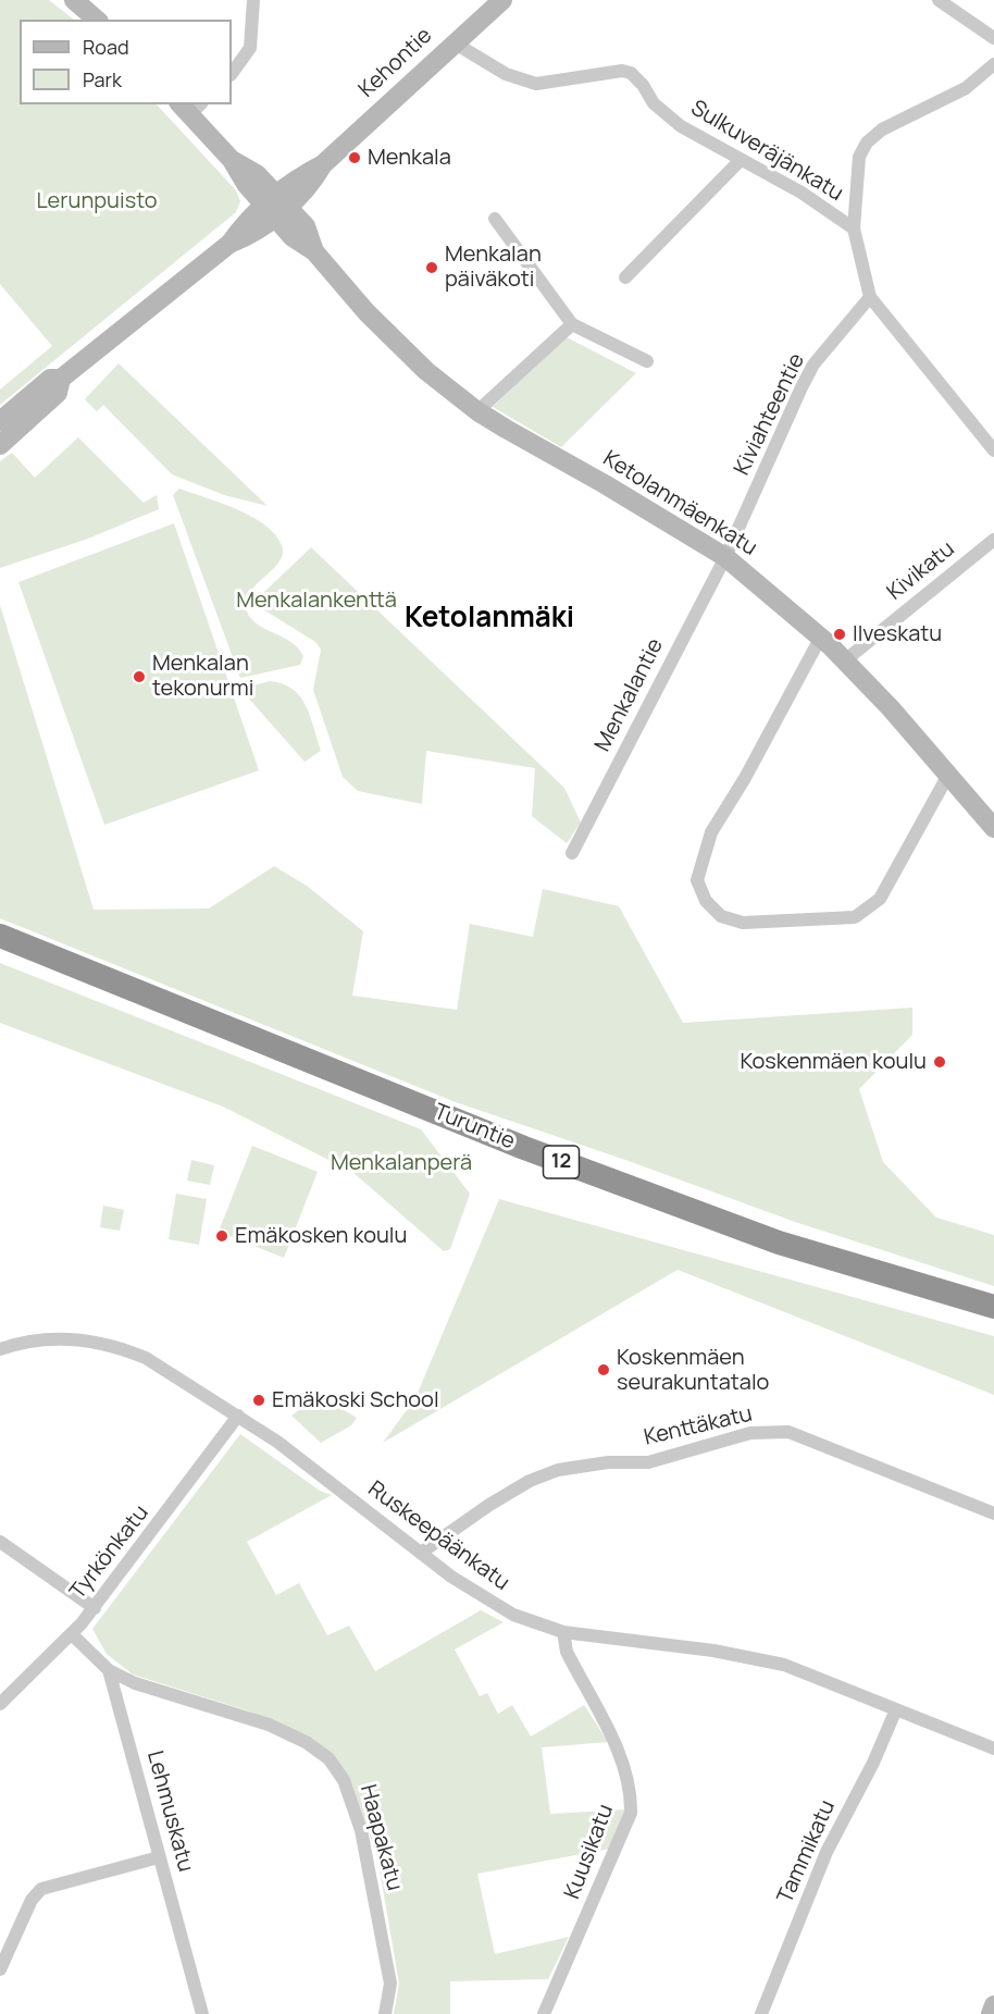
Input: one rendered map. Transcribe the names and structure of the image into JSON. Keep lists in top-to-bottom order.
{
  "streets": {
    "highway": ["Turuntie", "12"],
    "main road": ["Kehontie", "Ketolanmäenkatu"],
    "street": [
      "Sulkuveräjänkatu",
      "Kiviahteentie",
      "Kivikatu",
      "Menkalantie",
      "Kenttäkatu",
      "Ruskeepäänkatu",
      "Tyrkönkatu",
      "Lehmuskatu",
      "Haapakatu",
      "Kuusikatu",
      "Tammikatu"
    ]
  },
  "crossings": [
    ["Kehontie", "Sulkuveräjänkatu"],
    ["Kehontie", "Ketolanmäenkatu"],
    ["Kiviahteentie", "Ketolanmäenkatu"],
    ["Kiviahteentie", "Menkalantie"],
    ["Ketolanmäenkatu", "Kivikatu"],
    ["Ketolanmäenkatu", "Menkalantie"],
    ["Kenttäkatu", "Ruskeepäänkatu"],
    ["Ruskeepäänkatu", "Tyrkönkatu"],
    ["Ruskeepäänkatu", "Kuusikatu"],
    ["Ruskeepäänkatu", "Tammikatu"],
    ["Lehmuskatu", "Haapakatu"]
  ],
  "districts": ["Ketolanmäki"],
  "parks": ["Lerunpuisto", "Menkalankenttä", "Menkalanperä"],
  "places": [
    "Menkala",
    "Menkalan päiväkoti",
    "Ilveskatu",
    "Menkalan tekonurmi",
    "Koskenmäen koulu",
    "Emäkosken koulu",
    "Koskenmäen seurakuntatalo",
    "Emäkoski School"
  ],
  "legend": ["Road", "Park"]
}
